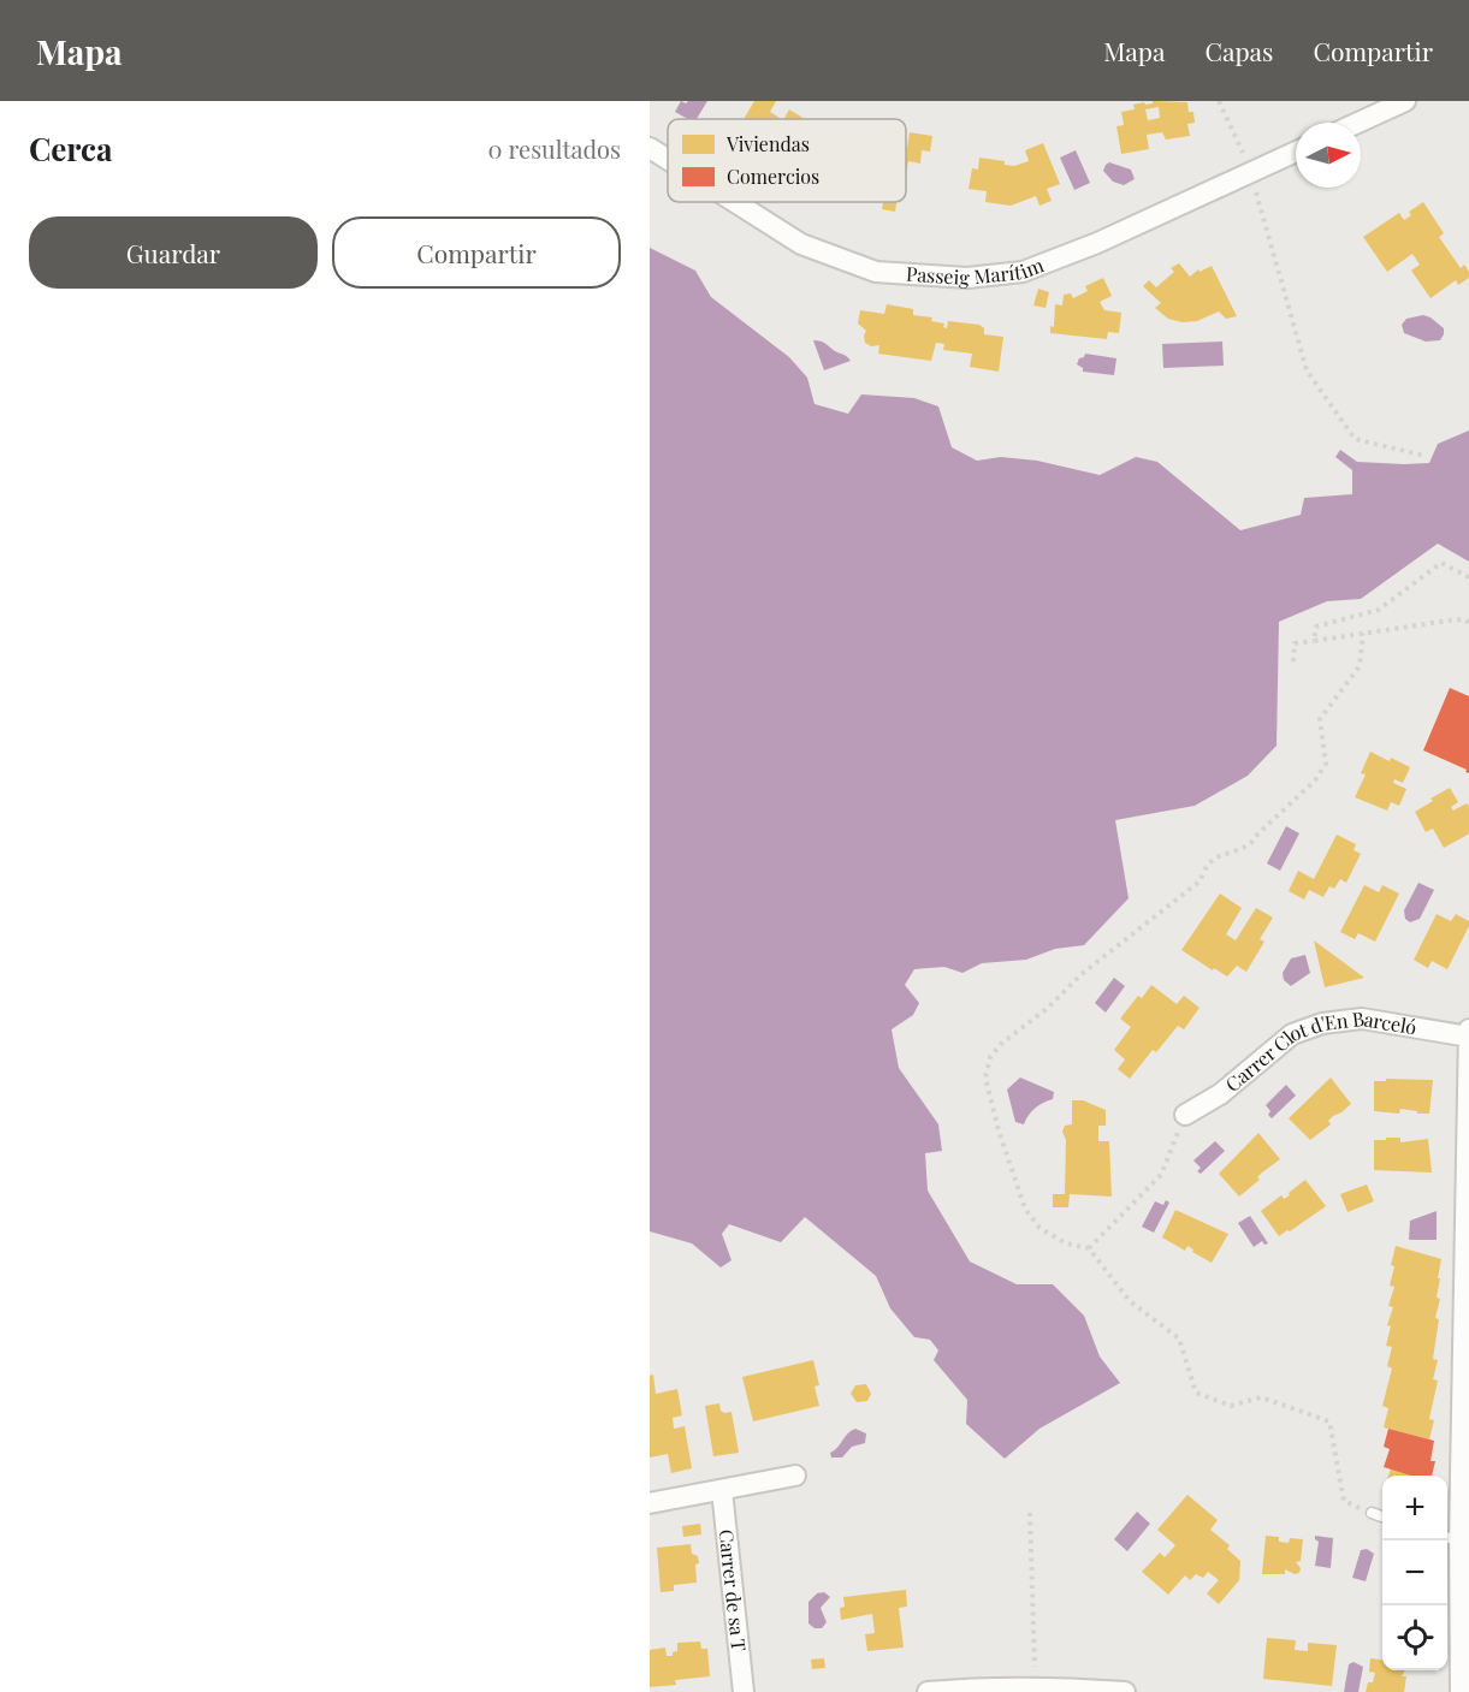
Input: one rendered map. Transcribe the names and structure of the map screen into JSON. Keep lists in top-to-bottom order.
{
  "streets": {
    "street": ["Passeig Marítim", "Carrer Clot d'En Barceló", "Carrer de sa T"]
  },
  "legend": ["Viviendas", "Comercios"],
  "north": "right",
  "page": {
    "header": "Mapa",
    "nav": ["Mapa", "Capas", "Compartir"],
    "heading": ["Cerca", "0 resultados"],
    "buttons": ["Guardar", "Compartir"],
    "map_buttons": ["+", "−"]
  }
}
